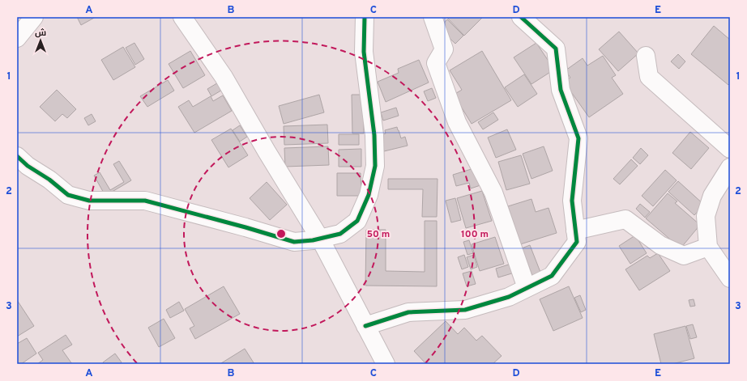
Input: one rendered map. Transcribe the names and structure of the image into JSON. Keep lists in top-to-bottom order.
{
  "north": "top",
  "grid": {
    "columns": [
      "A",
      "B",
      "C",
      "D",
      "E"
    ],
    "rows": ["1", "2", "3"]
  },
  "rings": ["50 m", "100 m"]
}
